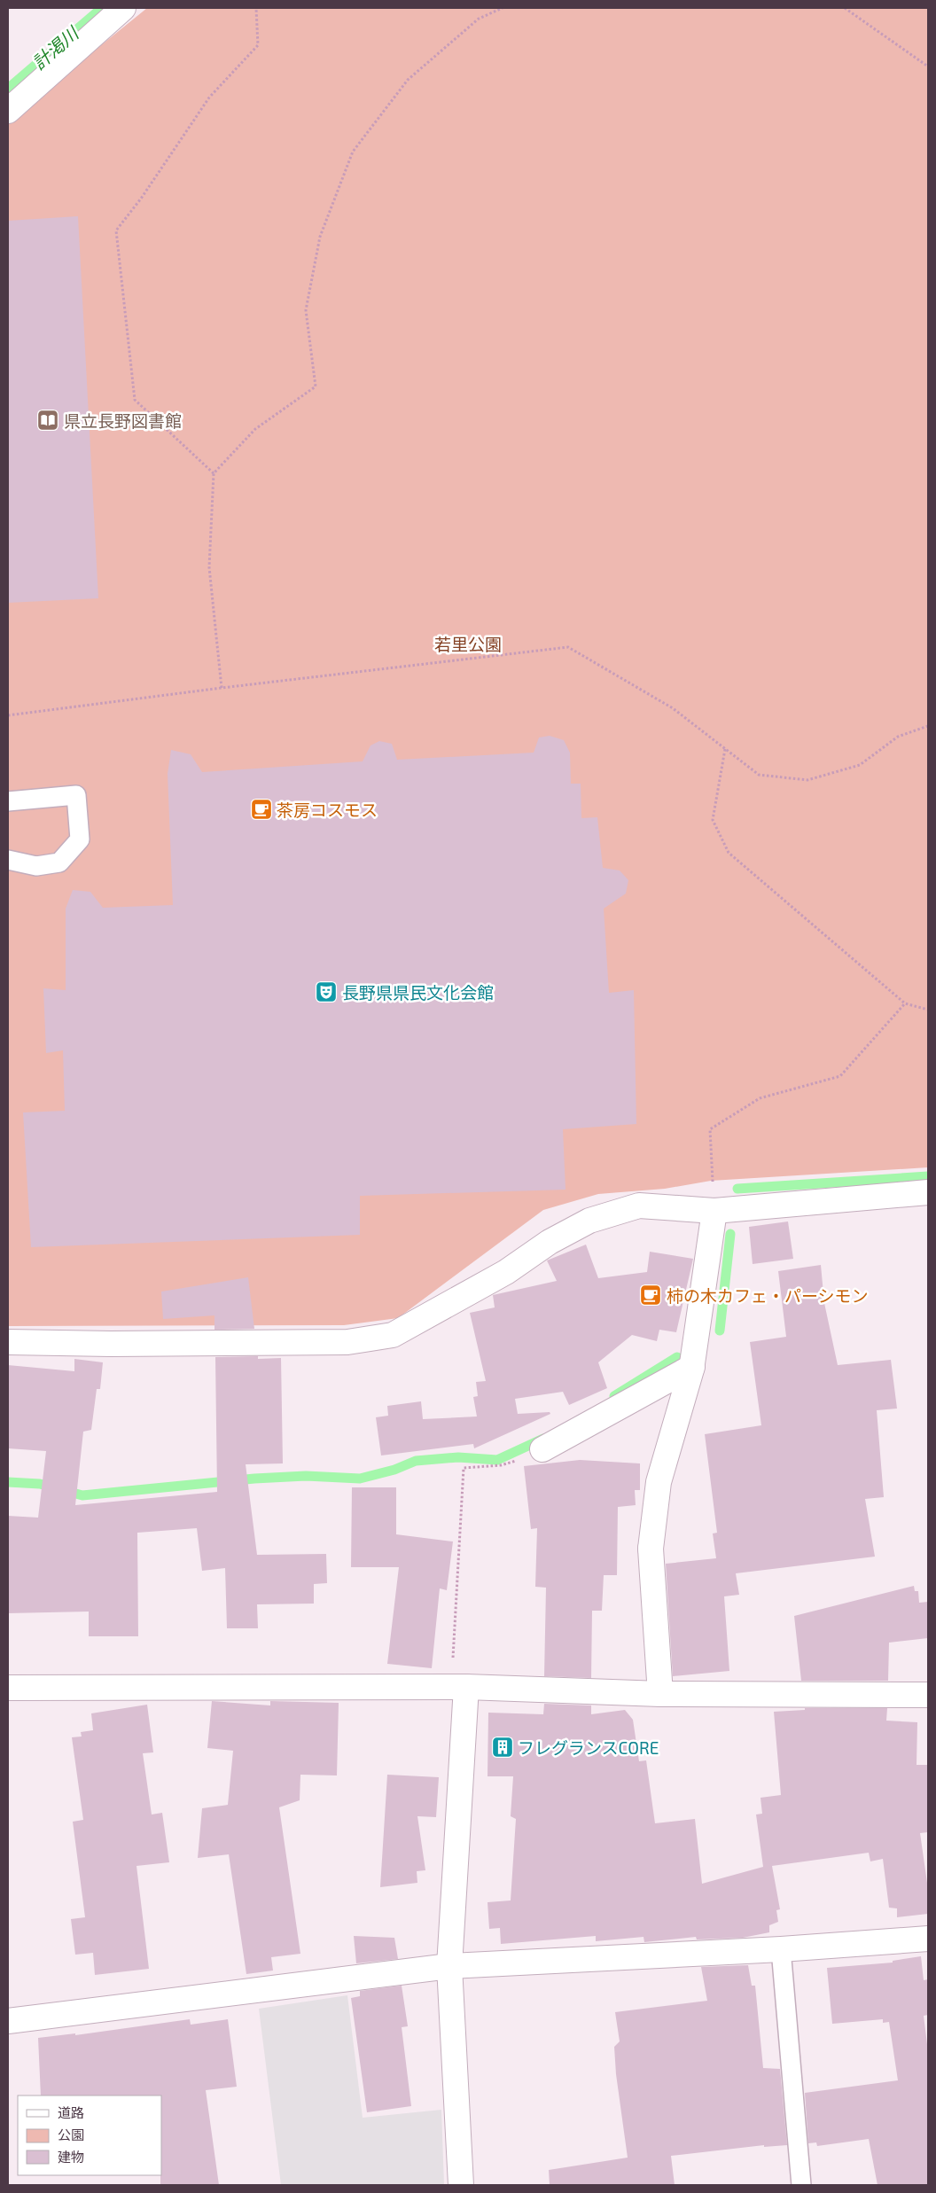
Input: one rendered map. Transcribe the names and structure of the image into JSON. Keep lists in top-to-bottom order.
{
  "water": ["計渇川"],
  "parks": ["若里公園"],
  "places": {
    "library": ["県立長野図書館"],
    "cafe": ["茶房コスモス", "柿の木カフェ・パーシモン"],
    "theatre": ["長野県県民文化会館"],
    "building": ["フレグランスCORE"]
  },
  "legend": ["道路", "公園", "建物"]
}
